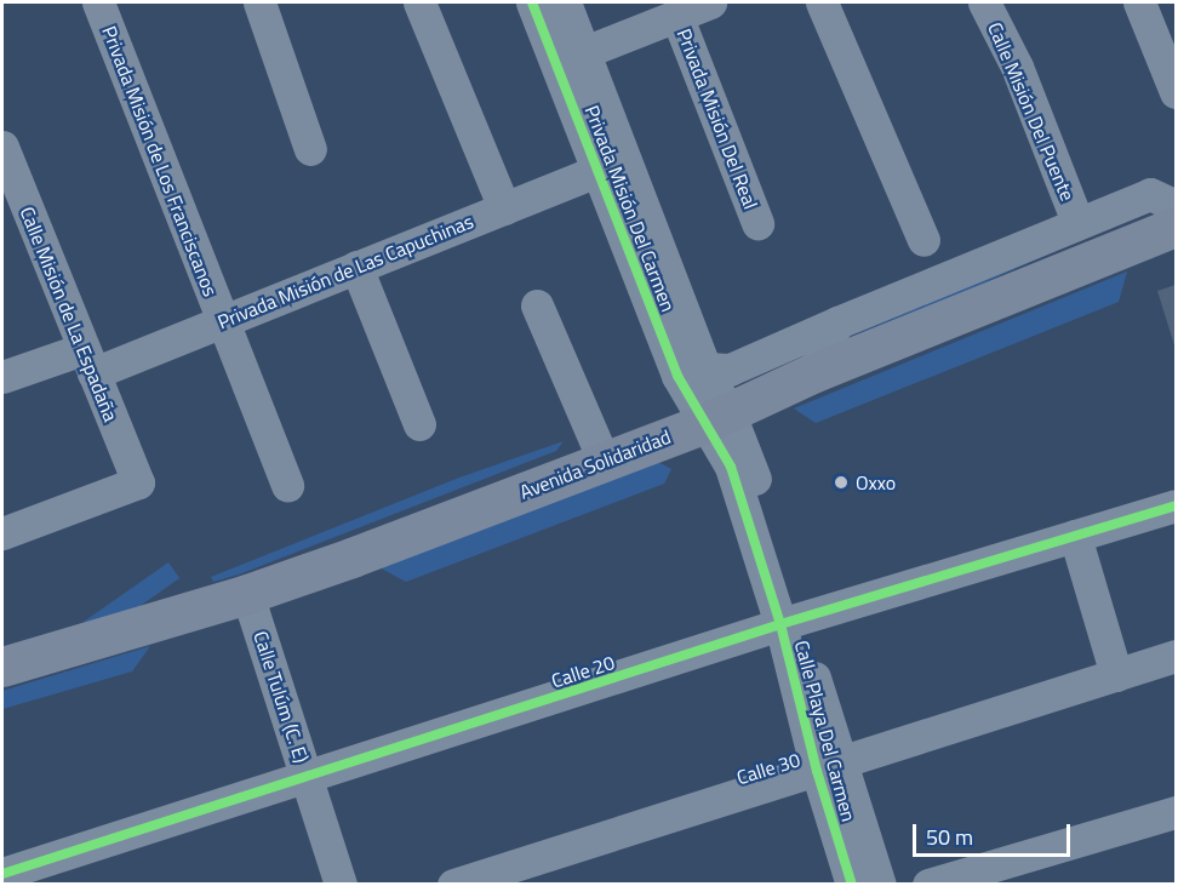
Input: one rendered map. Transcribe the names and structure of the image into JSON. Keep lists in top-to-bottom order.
{
  "streets": {
    "main road": ["Avenida Solidaridad"],
    "street": [
      "Calle Misión Del Puente",
      "Privada Misión Del Real",
      "Privada Misión de Los Franciscanos",
      "Privada Misión Del Carmen",
      "Privada Misión de Las Capuchinas",
      "Calle Misión de La Espadaña",
      "Calle 20",
      "Calle Tulúm (C. E)",
      "Calle Playa Del Carmen",
      "Calle 30"
    ]
  },
  "crossings": [
    ["Privada Misión de Los Franciscanos", "Privada Misión de Las Capuchinas"],
    ["Privada Misión Del Carmen", "Privada Misión de Las Capuchinas"],
    ["Privada Misión Del Carmen", "Avenida Solidaridad"],
    ["Privada Misión Del Carmen", "Calle Playa Del Carmen"],
    ["Privada Misión de Las Capuchinas", "Calle Misión de La Espadaña"],
    ["Avenida Solidaridad", "Calle Tulúm (C. E)"],
    ["Avenida Solidaridad", "Calle Playa Del Carmen"],
    ["Calle 20", "Calle Tulúm (C. E)"],
    ["Calle 20", "Calle Playa Del Carmen"],
    ["Calle Playa Del Carmen", "Calle 30"]
  ],
  "places": ["Oxxo"],
  "scale_bar": "50 m"
}
